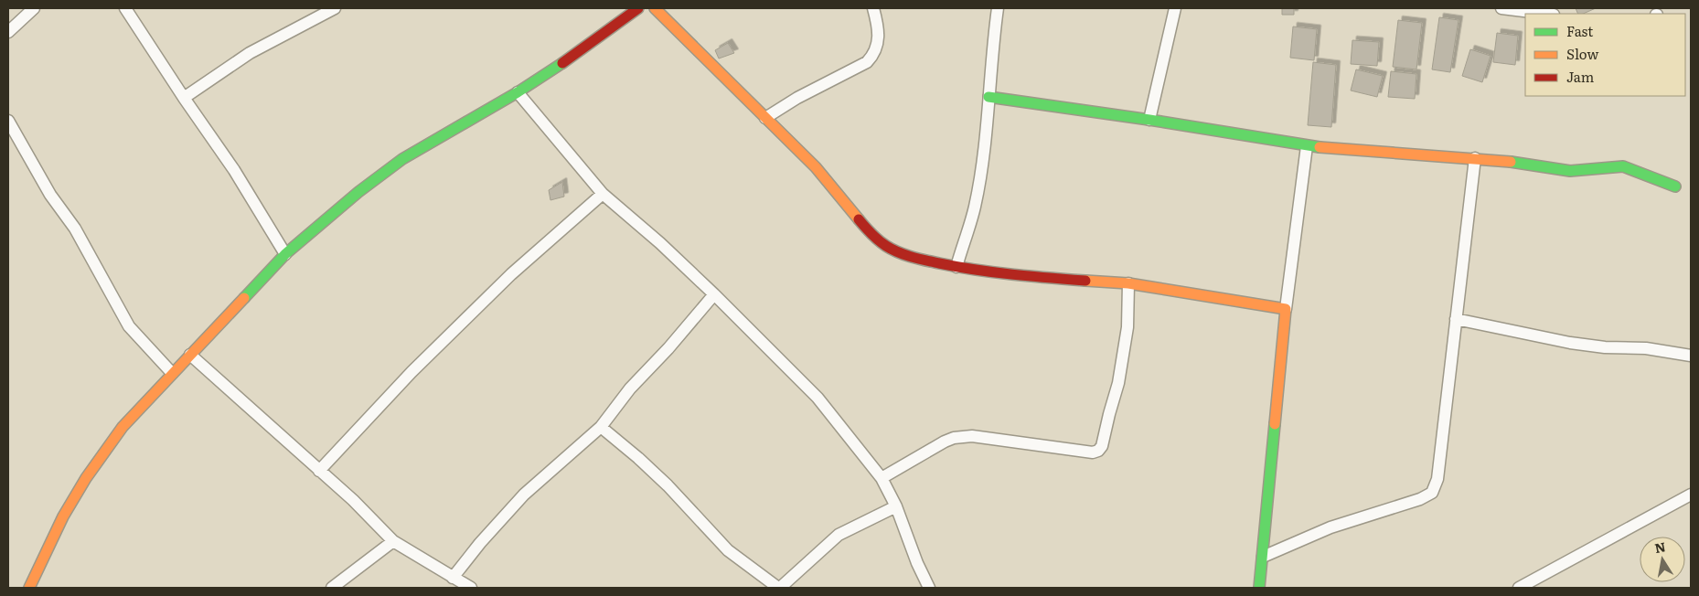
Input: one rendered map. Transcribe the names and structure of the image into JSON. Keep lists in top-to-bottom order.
{
  "legend": ["Fast", "Slow", "Jam"],
  "north": "top"
}
